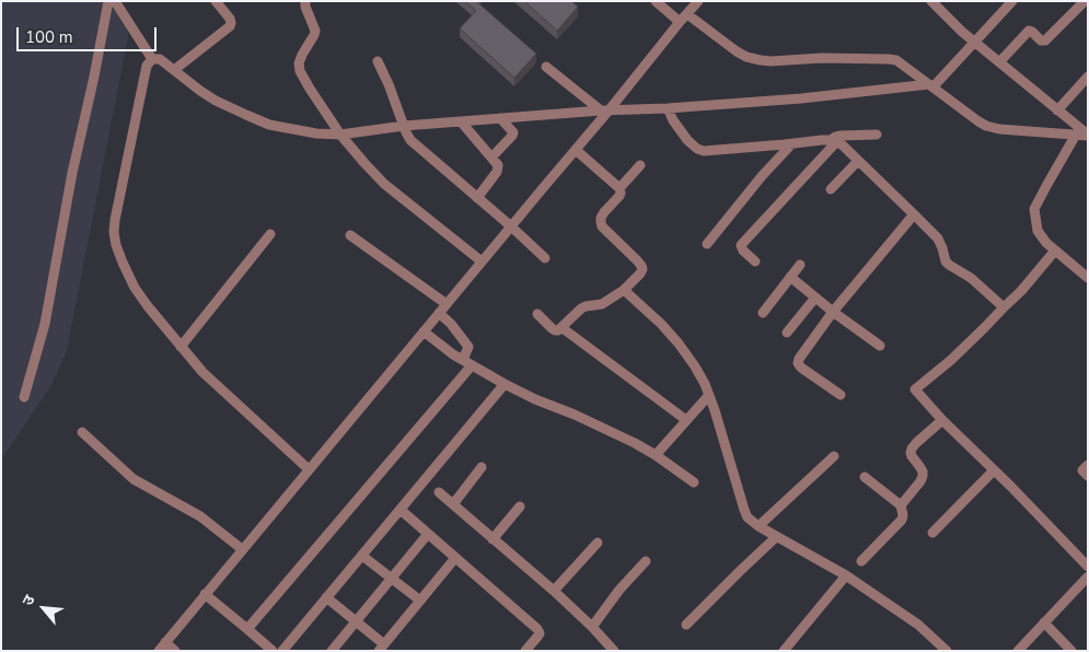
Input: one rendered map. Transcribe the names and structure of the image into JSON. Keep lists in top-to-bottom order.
{
  "scale_bar": "100 m",
  "north": "top left"
}
